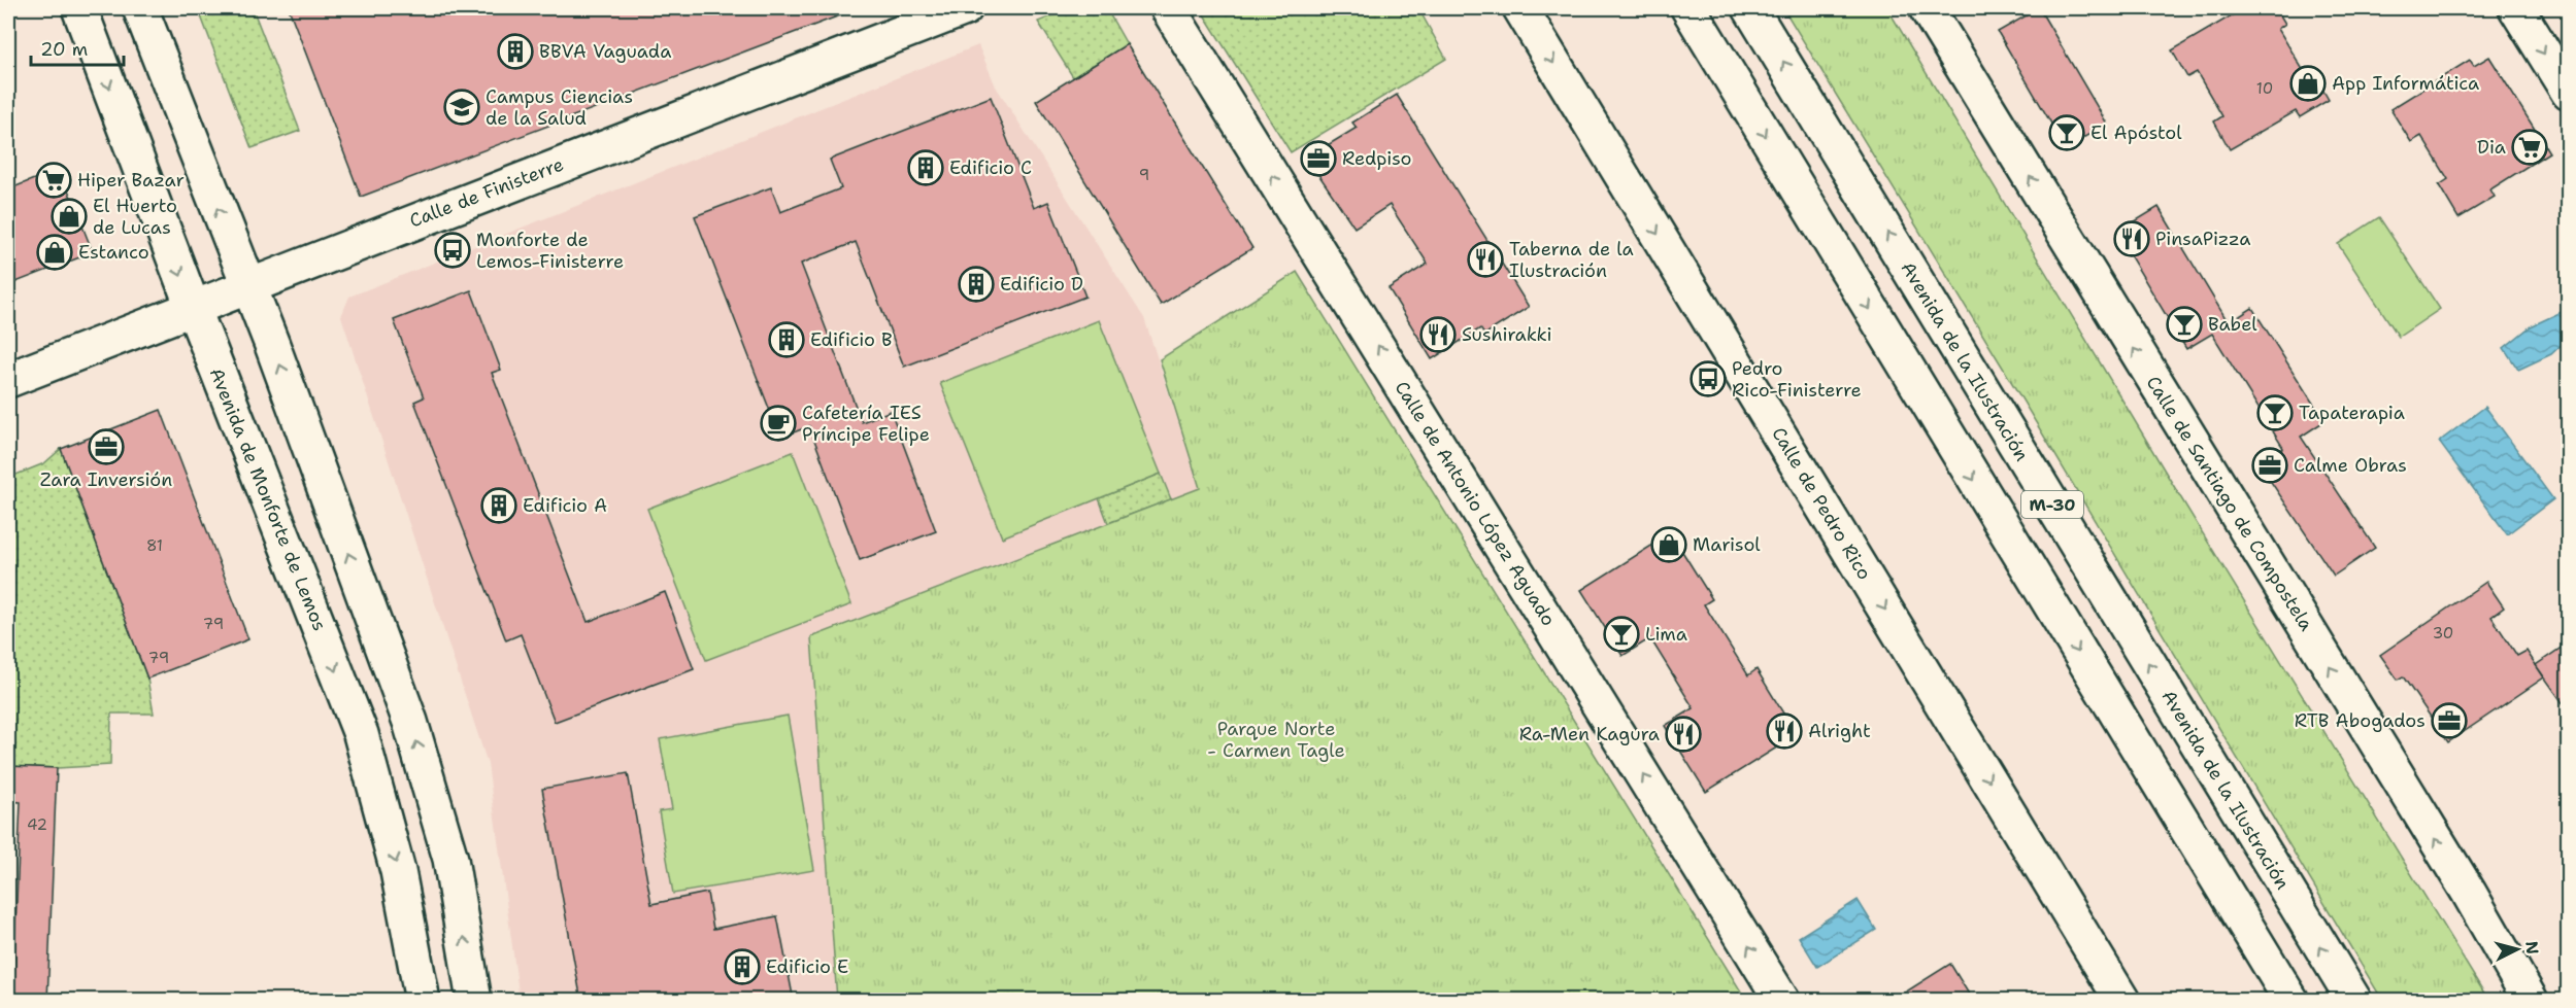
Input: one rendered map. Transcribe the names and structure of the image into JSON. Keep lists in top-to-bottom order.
{
  "streets": {
    "main road": [
      "Calle de Finisterre",
      "Avenida de la Ilustración",
      "Avenida de Monforte de Lemos",
      "Calle de Antonio López Aguado",
      "Calle de Pedro Rico",
      "Calle de Santiago de Compostela",
      "M-30"
    ]
  },
  "crossings": [
    ["Calle de Finisterre", "Avenida de Monforte de Lemos"]
  ],
  "one_way": ["Calle de Antonio López Aguado"],
  "parks": ["Parque Norte - Carmen Tagle"],
  "places": {
    "building": [
      "BBVA Vaguada",
      "Edificio C",
      "Edificio D",
      "Edificio B",
      "Edificio A",
      "Edificio E"
    ],
    "shop": [
      "App Informática",
      "El Huerto de Lucas",
      "Estanco",
      "Marisol"
    ],
    "school or university": ["Campus Ciencias de la Salud"],
    "bar": [
      "El Apóstol",
      "Babel",
      "Tapaterapia",
      "Lima"
    ],
    "supermarket": ["Dia", "Hiper Bazar"],
    "office": [
      "Redpiso",
      "Zara Inversión",
      "Calme Obras",
      "RTB Abogados"
    ],
    "restaurant": [
      "PinsaPizza",
      "Taberna de la Ilustración",
      "Sushirakki",
      "Alright",
      "Ra-Men Kagura"
    ],
    "bus stop": ["Monforte de Lemos-Finisterre", "Pedro Rico-Finisterre"],
    "cafe": ["Cafetería IES Príncipe Felipe"]
  },
  "house_numbers": [
    "10",
    "9",
    "81",
    "79",
    "30",
    "79",
    "42"
  ],
  "scale_bar": "20 m",
  "north": "right"
}
